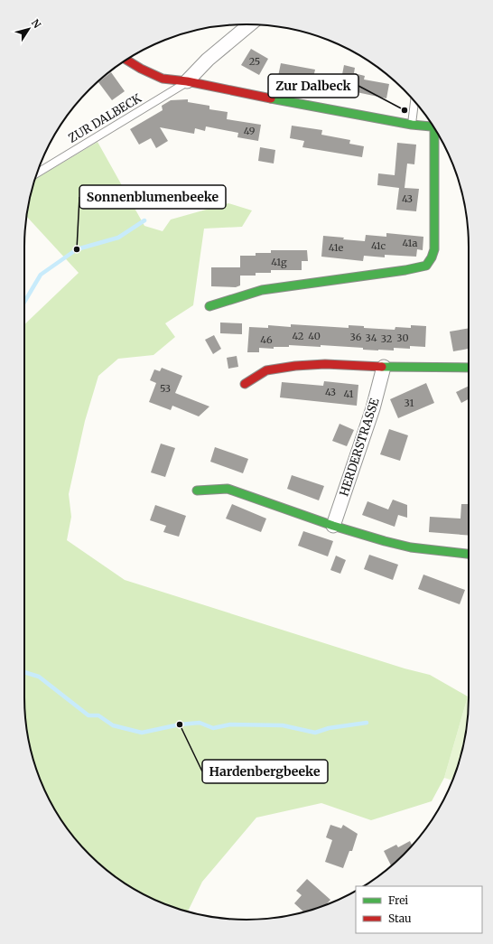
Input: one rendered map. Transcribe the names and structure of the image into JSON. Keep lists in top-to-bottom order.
{
  "streets": {
    "street": ["HERDERSTRASSE"],
    "lane": ["ZUR DALBECK"]
  },
  "places": ["Zur Dalbeck", "Sonnenblumenbeeke", "Hardenbergbeeke"],
  "house_numbers": [
    "25",
    "49",
    "43",
    "41a",
    "41c",
    "41e",
    "41g",
    "42",
    "40",
    "36",
    "34",
    "30",
    "32",
    "46",
    "53",
    "43",
    "41",
    "31"
  ],
  "legend": ["Frei", "Stau"],
  "north": "top right"
}
